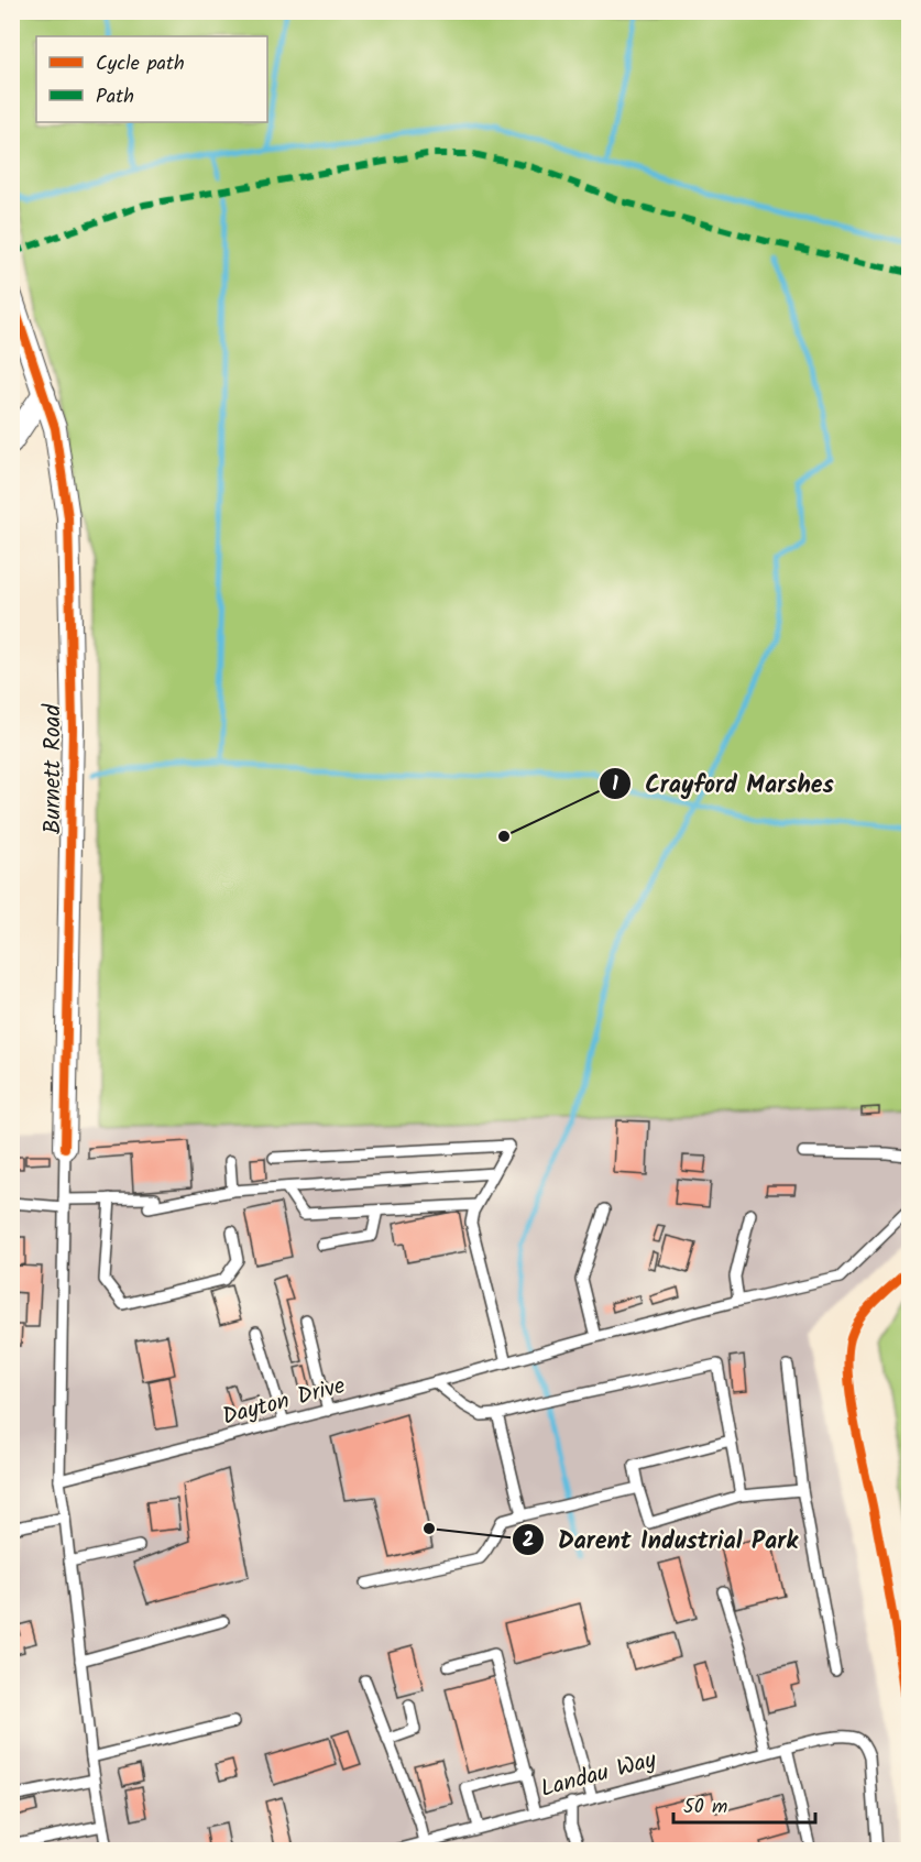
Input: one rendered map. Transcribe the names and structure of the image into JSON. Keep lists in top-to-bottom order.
{
  "streets": {
    "street": ["Burnett Road"],
    "lane": ["Dayton Drive", "Landau Way"]
  },
  "places": ["Crayford Marshes", "Darent Industrial Park"],
  "legend": ["Cycle path", "Path"],
  "scale_bar": "50 m"
}
